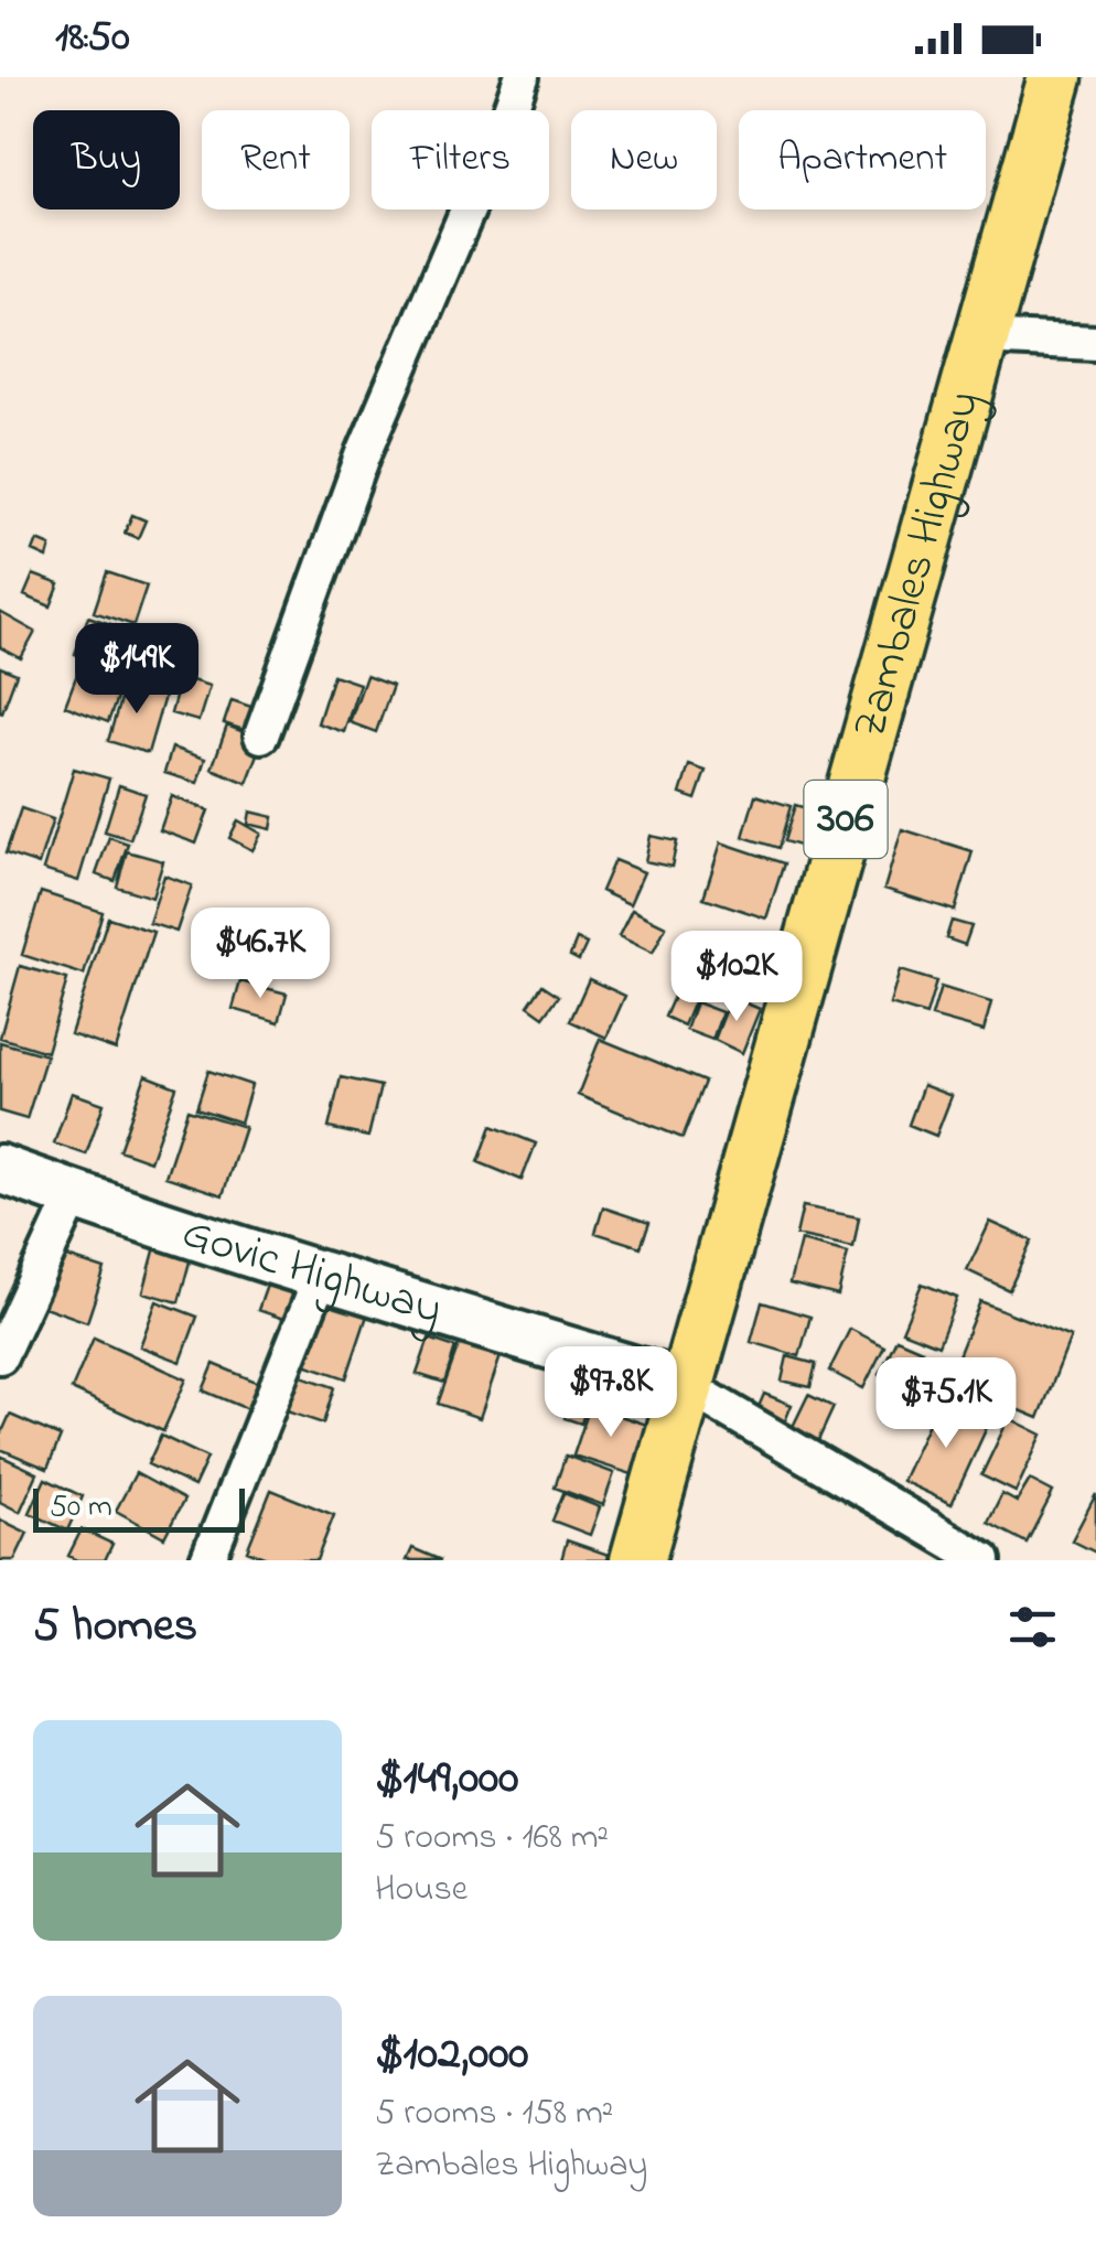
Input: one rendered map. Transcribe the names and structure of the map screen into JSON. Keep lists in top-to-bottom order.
{
  "streets": {
    "main road": ["Zambales Highway", "306", "Govic Highway"]
  },
  "crossings": [
    ["Zambales Highway", "Govic Highway"]
  ],
  "scale_bar": "50 m",
  "page": {
    "status": "18:50",
    "chip": [
      "Buy",
      "Rent",
      "Filters",
      "New",
      "Apartment"
    ],
    "price": [
      "$149K",
      "$46.7K",
      "$102K",
      "$97.8K",
      "$75.1K"
    ],
    "scale": "50 m",
    "heading": "5 homes",
    "list": [
      {
        "name": "$149,000",
        "note": "5 rooms · 168 m² · House"
      },
      {
        "name": "$102,000",
        "note": "5 rooms · 158 m² · Zambales Highway"
      }
    ]
  }
}
